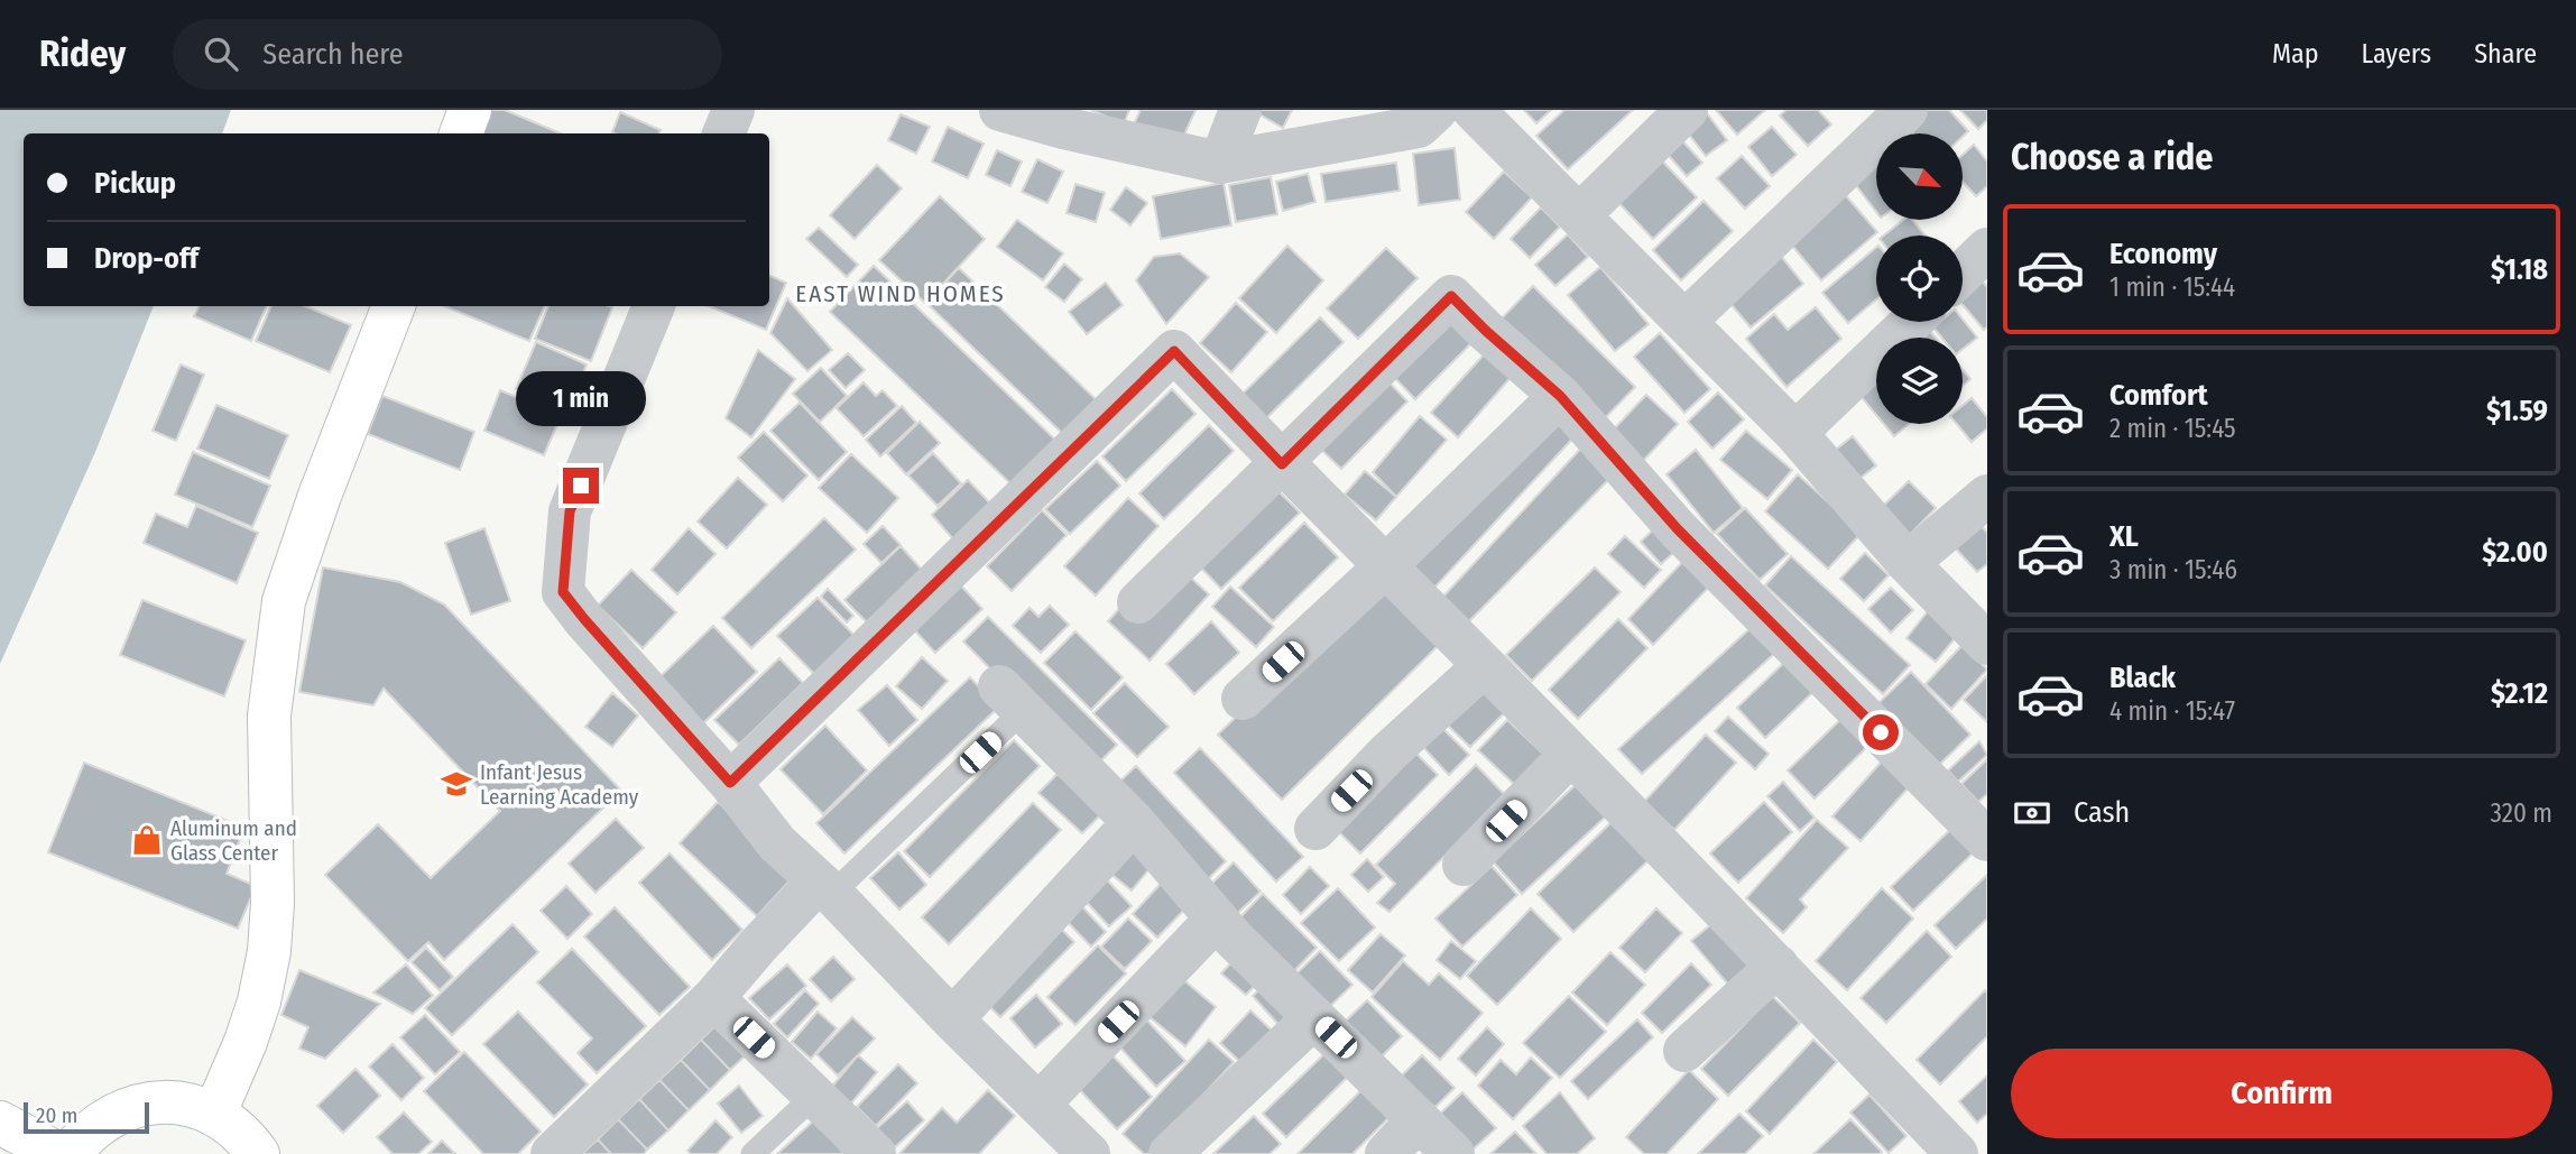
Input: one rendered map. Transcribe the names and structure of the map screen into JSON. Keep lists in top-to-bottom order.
{
  "districts": ["EAST WIND HOMES"],
  "places": {
    "school or university": ["Infant Jesus Learning Academy"],
    "shop": ["Aluminum and Glass Center"]
  },
  "scale_bar": "20 m",
  "north": "bottom right",
  "page": {
    "header": "Ridey",
    "search": "Search here",
    "nav": ["Map", "Layers", "Share"],
    "heading": "Choose a ride",
    "banner": ["Pickup", "Drop-off"],
    "list": [
      {
        "name": "Economy",
        "note": "1 min · 15:44",
        "value": "$1.18"
      },
      {
        "name": "Comfort",
        "note": "2 min · 15:45",
        "value": "$1.59"
      },
      {
        "name": "XL",
        "note": "3 min · 15:46",
        "value": "$2.00"
      },
      {
        "name": "Black",
        "note": "4 min · 15:47",
        "value": "$2.12"
      }
    ],
    "bubble": "1 min",
    "pay": ["Cash", "320 m"],
    "buttons": "Confirm",
    "scale": "20 m"
  }
}
